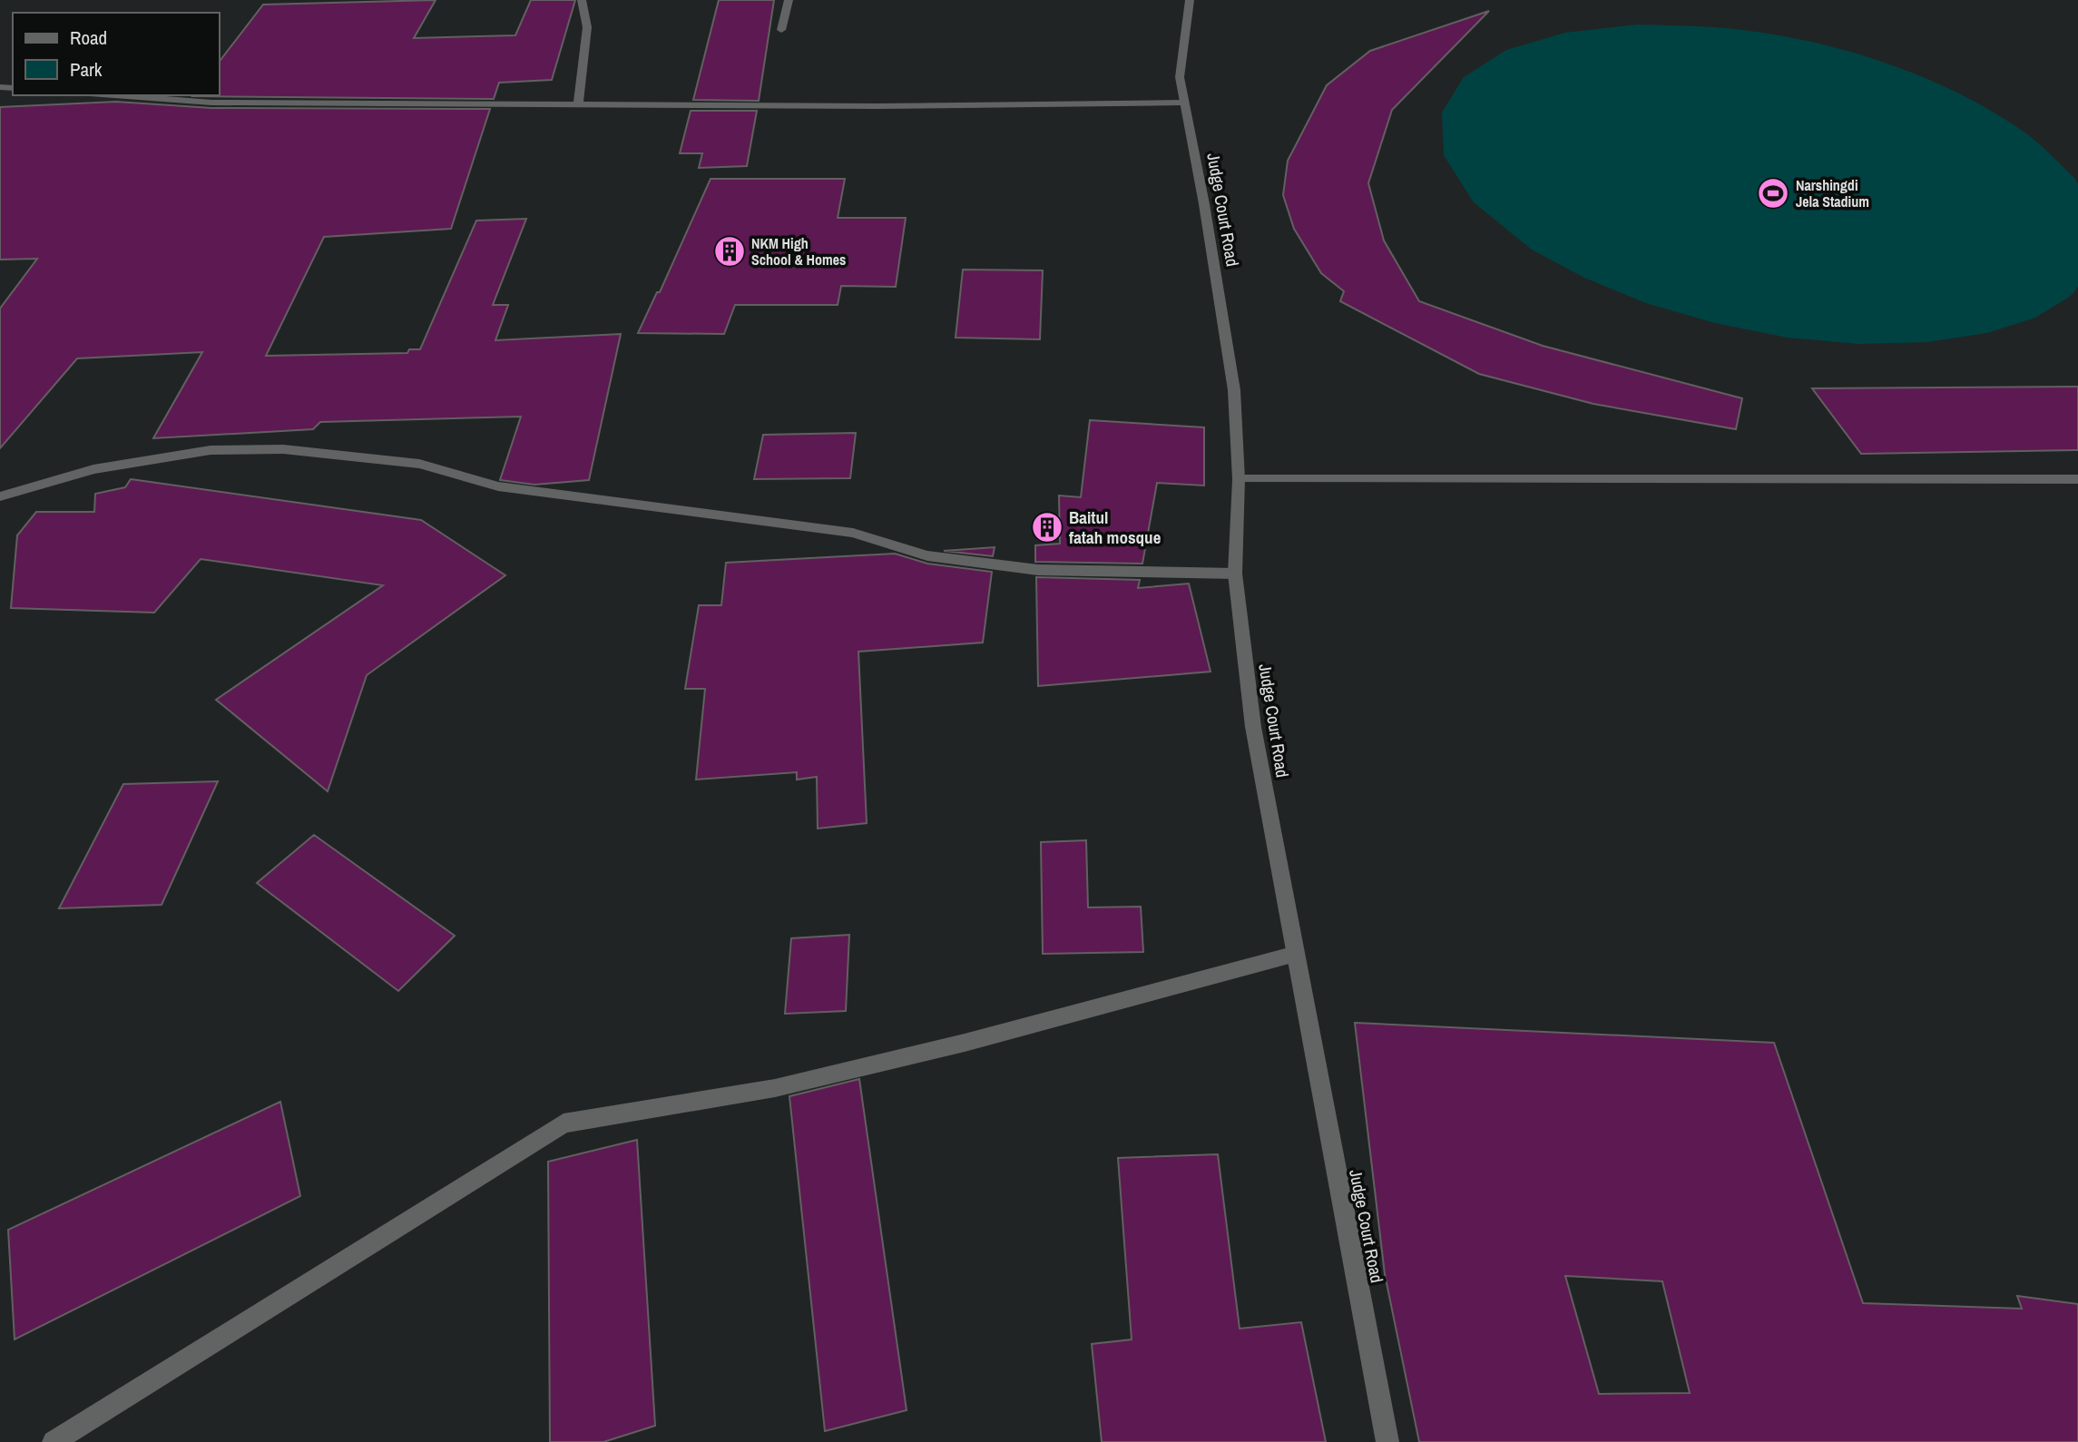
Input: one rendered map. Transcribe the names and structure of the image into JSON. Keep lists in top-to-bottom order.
{
  "streets": {
    "street": ["Judge Court Road"]
  },
  "places": {
    "sports": ["Narshingdi Jela Stadium"],
    "building": ["NKM High School & Homes", "Baitul fatah mosque"]
  },
  "legend": ["Road", "Park"]
}
